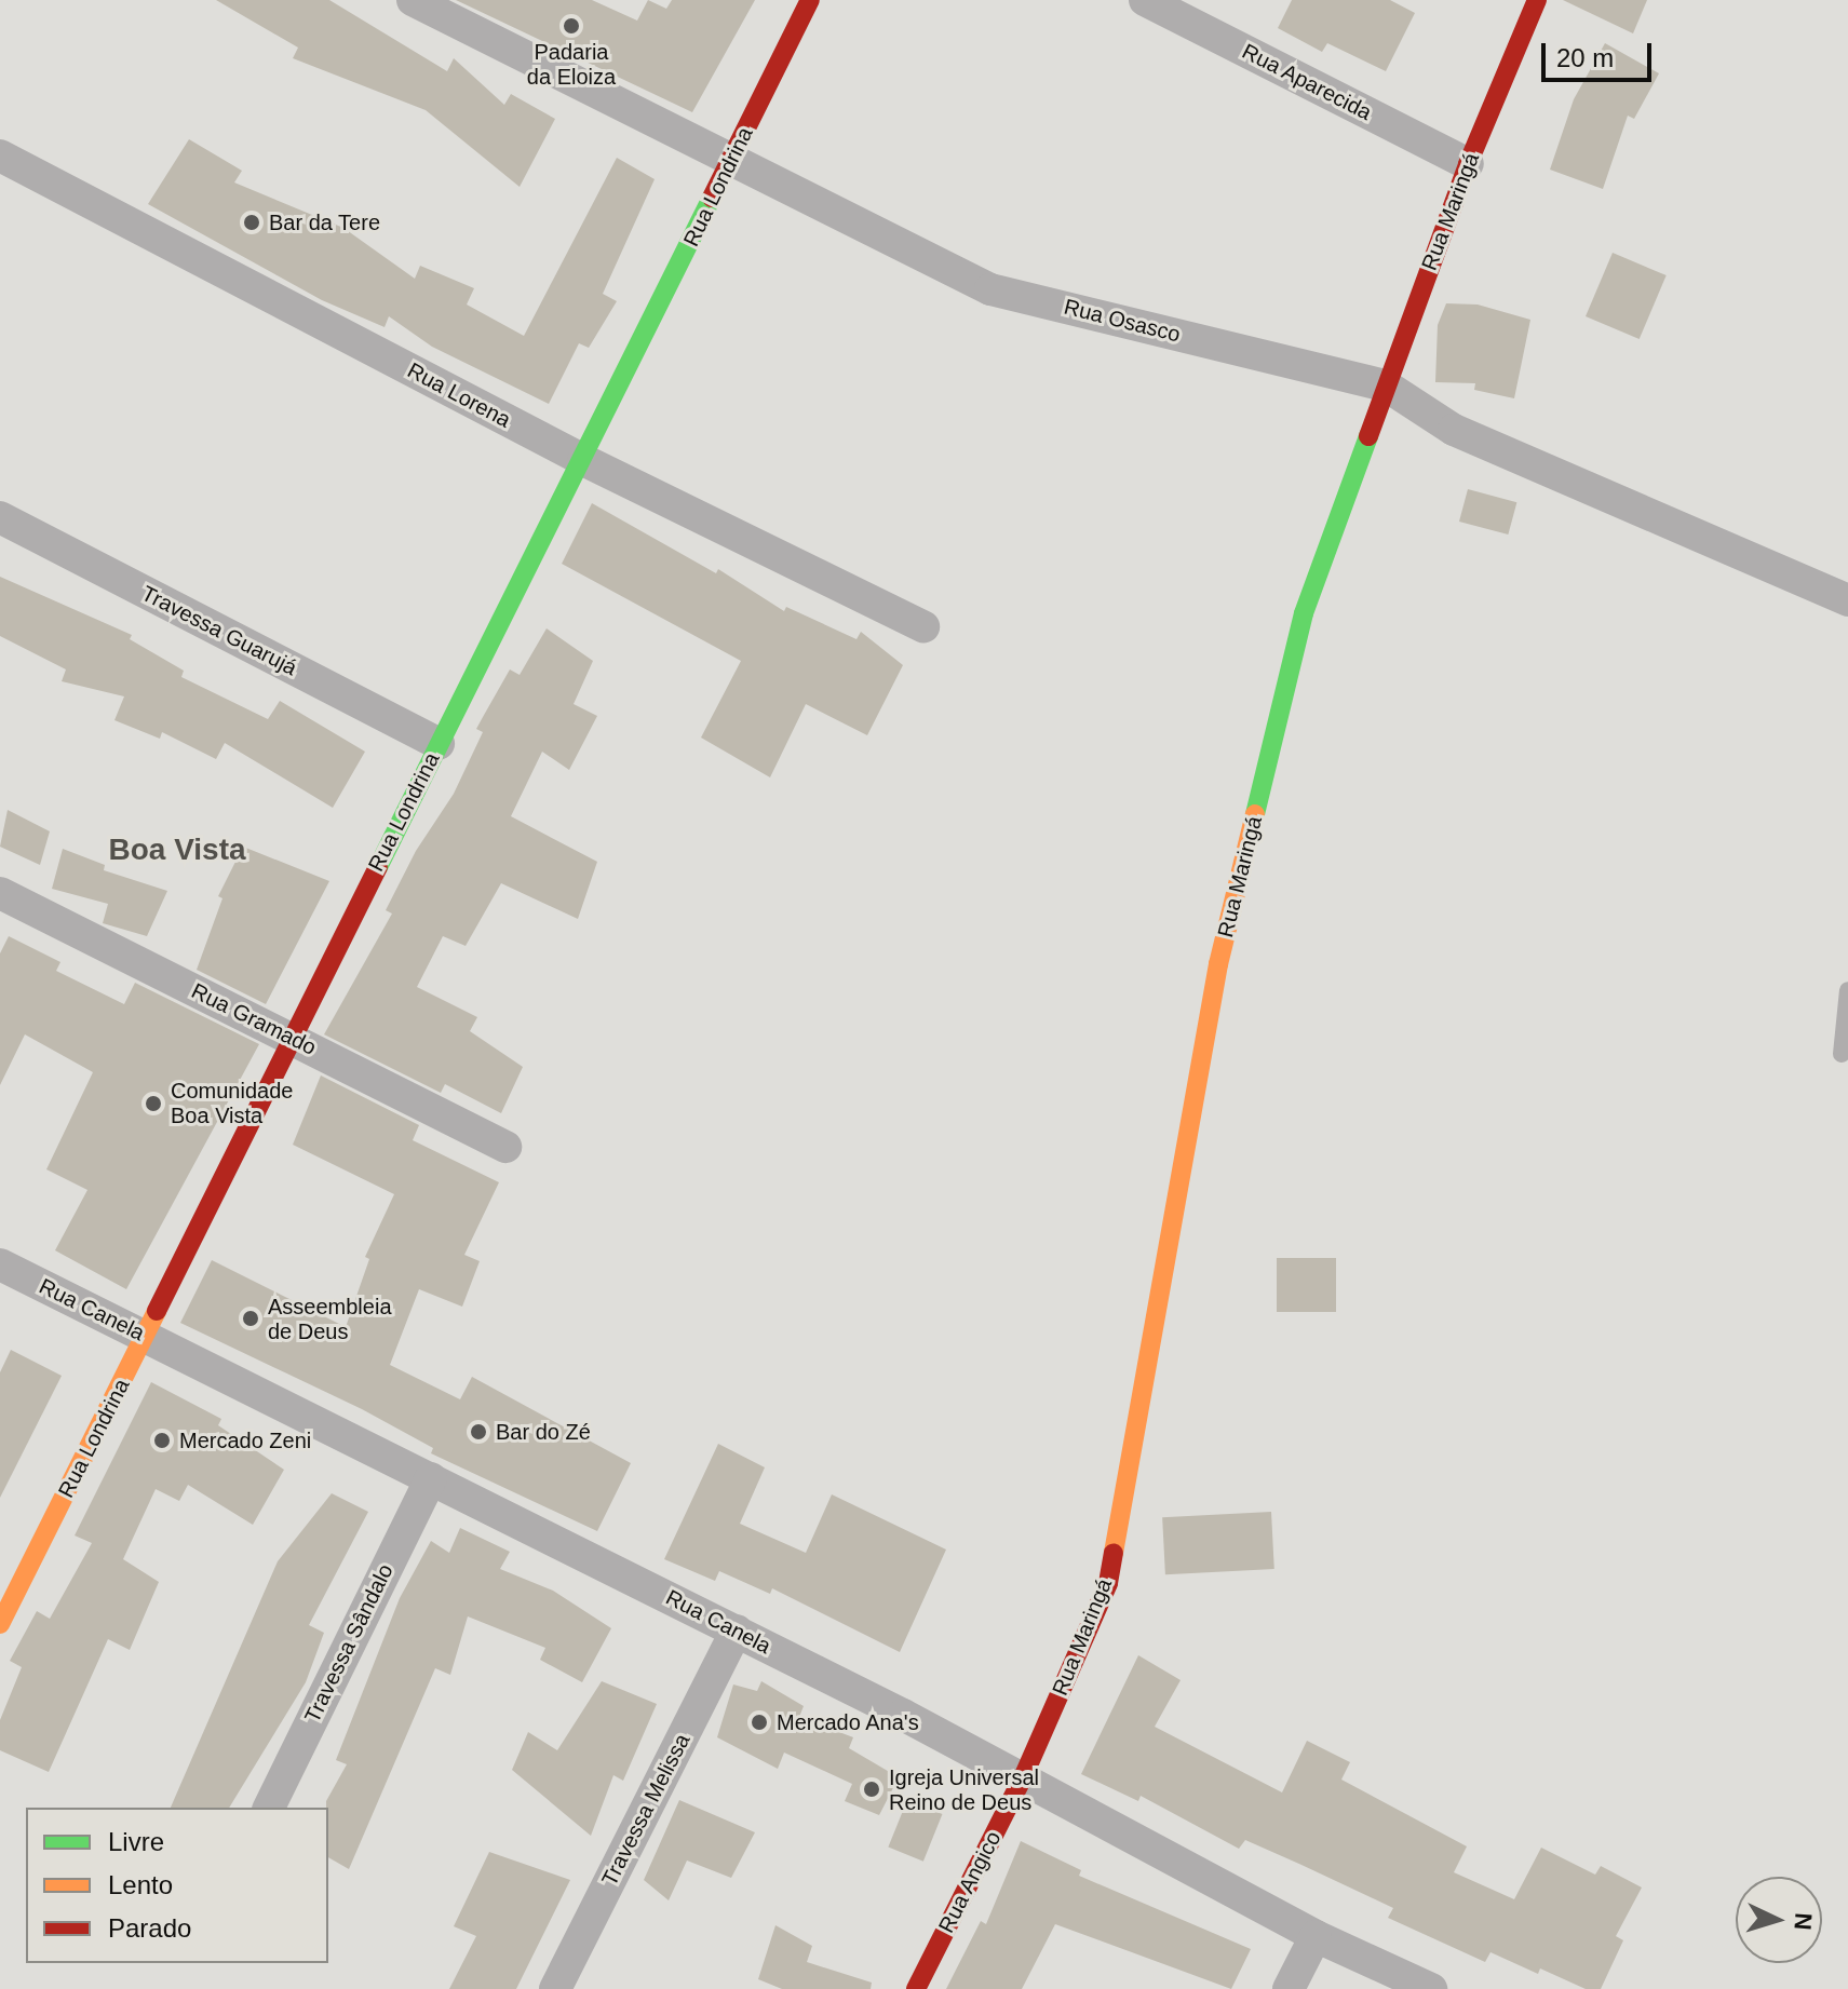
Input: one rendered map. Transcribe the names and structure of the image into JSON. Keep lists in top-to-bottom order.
{
  "streets": {
    "street": [
      "Rua Aparecida",
      "Rua Londrina",
      "Rua Maringá",
      "Rua Osasco",
      "Rua Lorena",
      "Travessa Guarujá",
      "Rua Gramado",
      "Rua Canela",
      "Travessa Sândalo",
      "Travessa Melissa",
      "Rua Angico"
    ]
  },
  "crossings": [
    ["Rua Aparecida", "Rua Maringá"],
    ["Rua Londrina", "Rua Osasco"],
    ["Rua Londrina", "Rua Lorena"],
    ["Rua Londrina", "Travessa Guarujá"],
    ["Rua Londrina", "Rua Gramado"],
    ["Rua Londrina", "Rua Canela"],
    ["Rua Maringá", "Rua Osasco"],
    ["Rua Maringá", "Rua Canela"],
    ["Rua Maringá", "Rua Angico"],
    ["Rua Canela", "Travessa Sândalo"],
    ["Rua Canela", "Travessa Melissa"],
    ["Rua Canela", "Rua Angico"]
  ],
  "districts": ["Boa Vista"],
  "places": [
    "Padaria da Eloiza",
    "Bar da Tere",
    "Comunidade Boa Vista",
    "Asseembleia de Deus",
    "Bar do Zé",
    "Mercado Zeni",
    "Mercado Ana's",
    "Igreja Universal Reino de Deus"
  ],
  "legend": ["Livre", "Lento", "Parado"],
  "scale_bar": "20 m",
  "north": "right"
}
